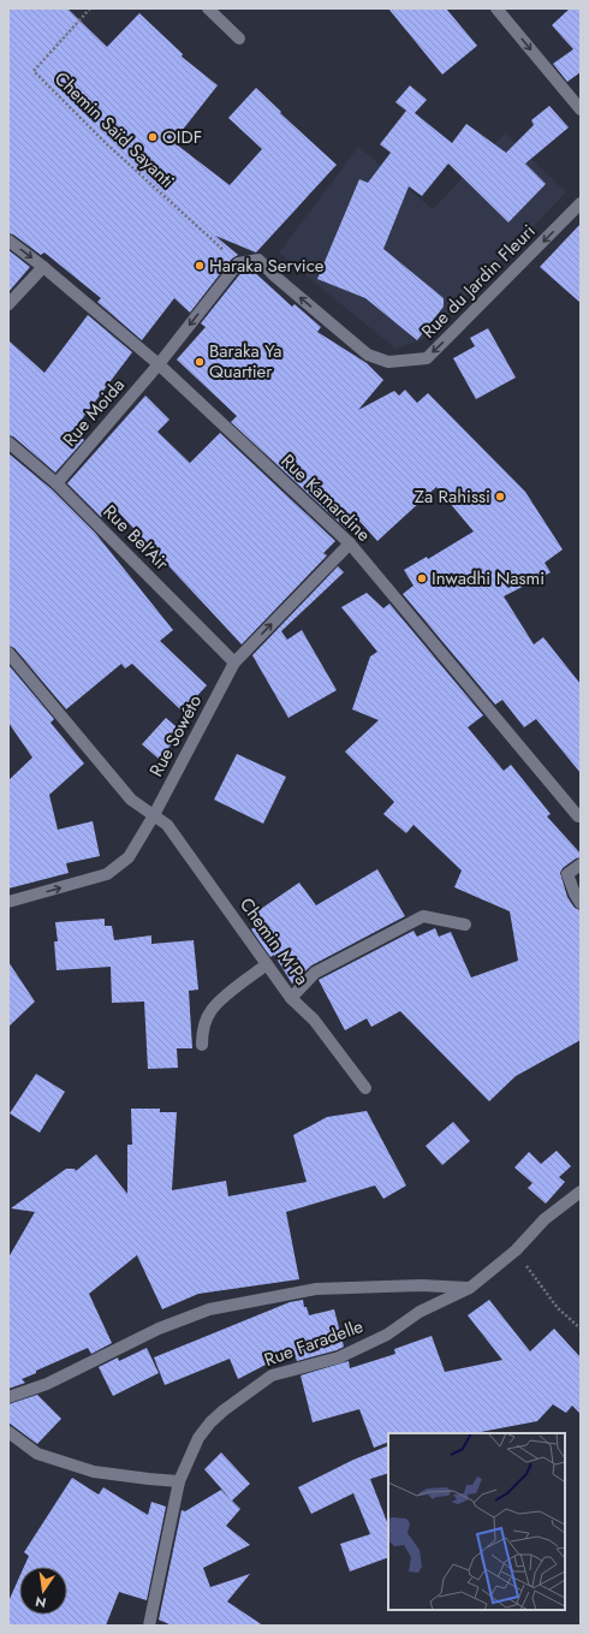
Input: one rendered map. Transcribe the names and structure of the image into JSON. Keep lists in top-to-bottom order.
{
  "streets": {
    "street": [
      "Rue du Jardin Fleuri",
      "Rue Moida",
      "Rue Kamardine",
      "Rue Bel’Air",
      "Rue Sowéto",
      "Chemin M'Pa",
      "Rue Faradelle"
    ],
    "path": ["Chemin Saïd Sayanti"]
  },
  "crossings": [
    ["Chemin Saïd Sayanti", "Rue du Jardin Fleuri"],
    ["Rue Moida", "Rue Kamardine"],
    ["Rue Moida", "Rue Bel’Air"],
    ["Rue Kamardine", "Rue Sowéto"],
    ["Rue Bel’Air", "Rue Sowéto"],
    ["Rue Sowéto", "Chemin M'Pa"]
  ],
  "one_way": ["Rue Sowéto"],
  "places": [
    "OIDF",
    "Haraka Service",
    "Baraka Ya Quartier",
    "Za Rahissi",
    "Inwadhi Nasmi"
  ],
  "north": "bottom"
}
